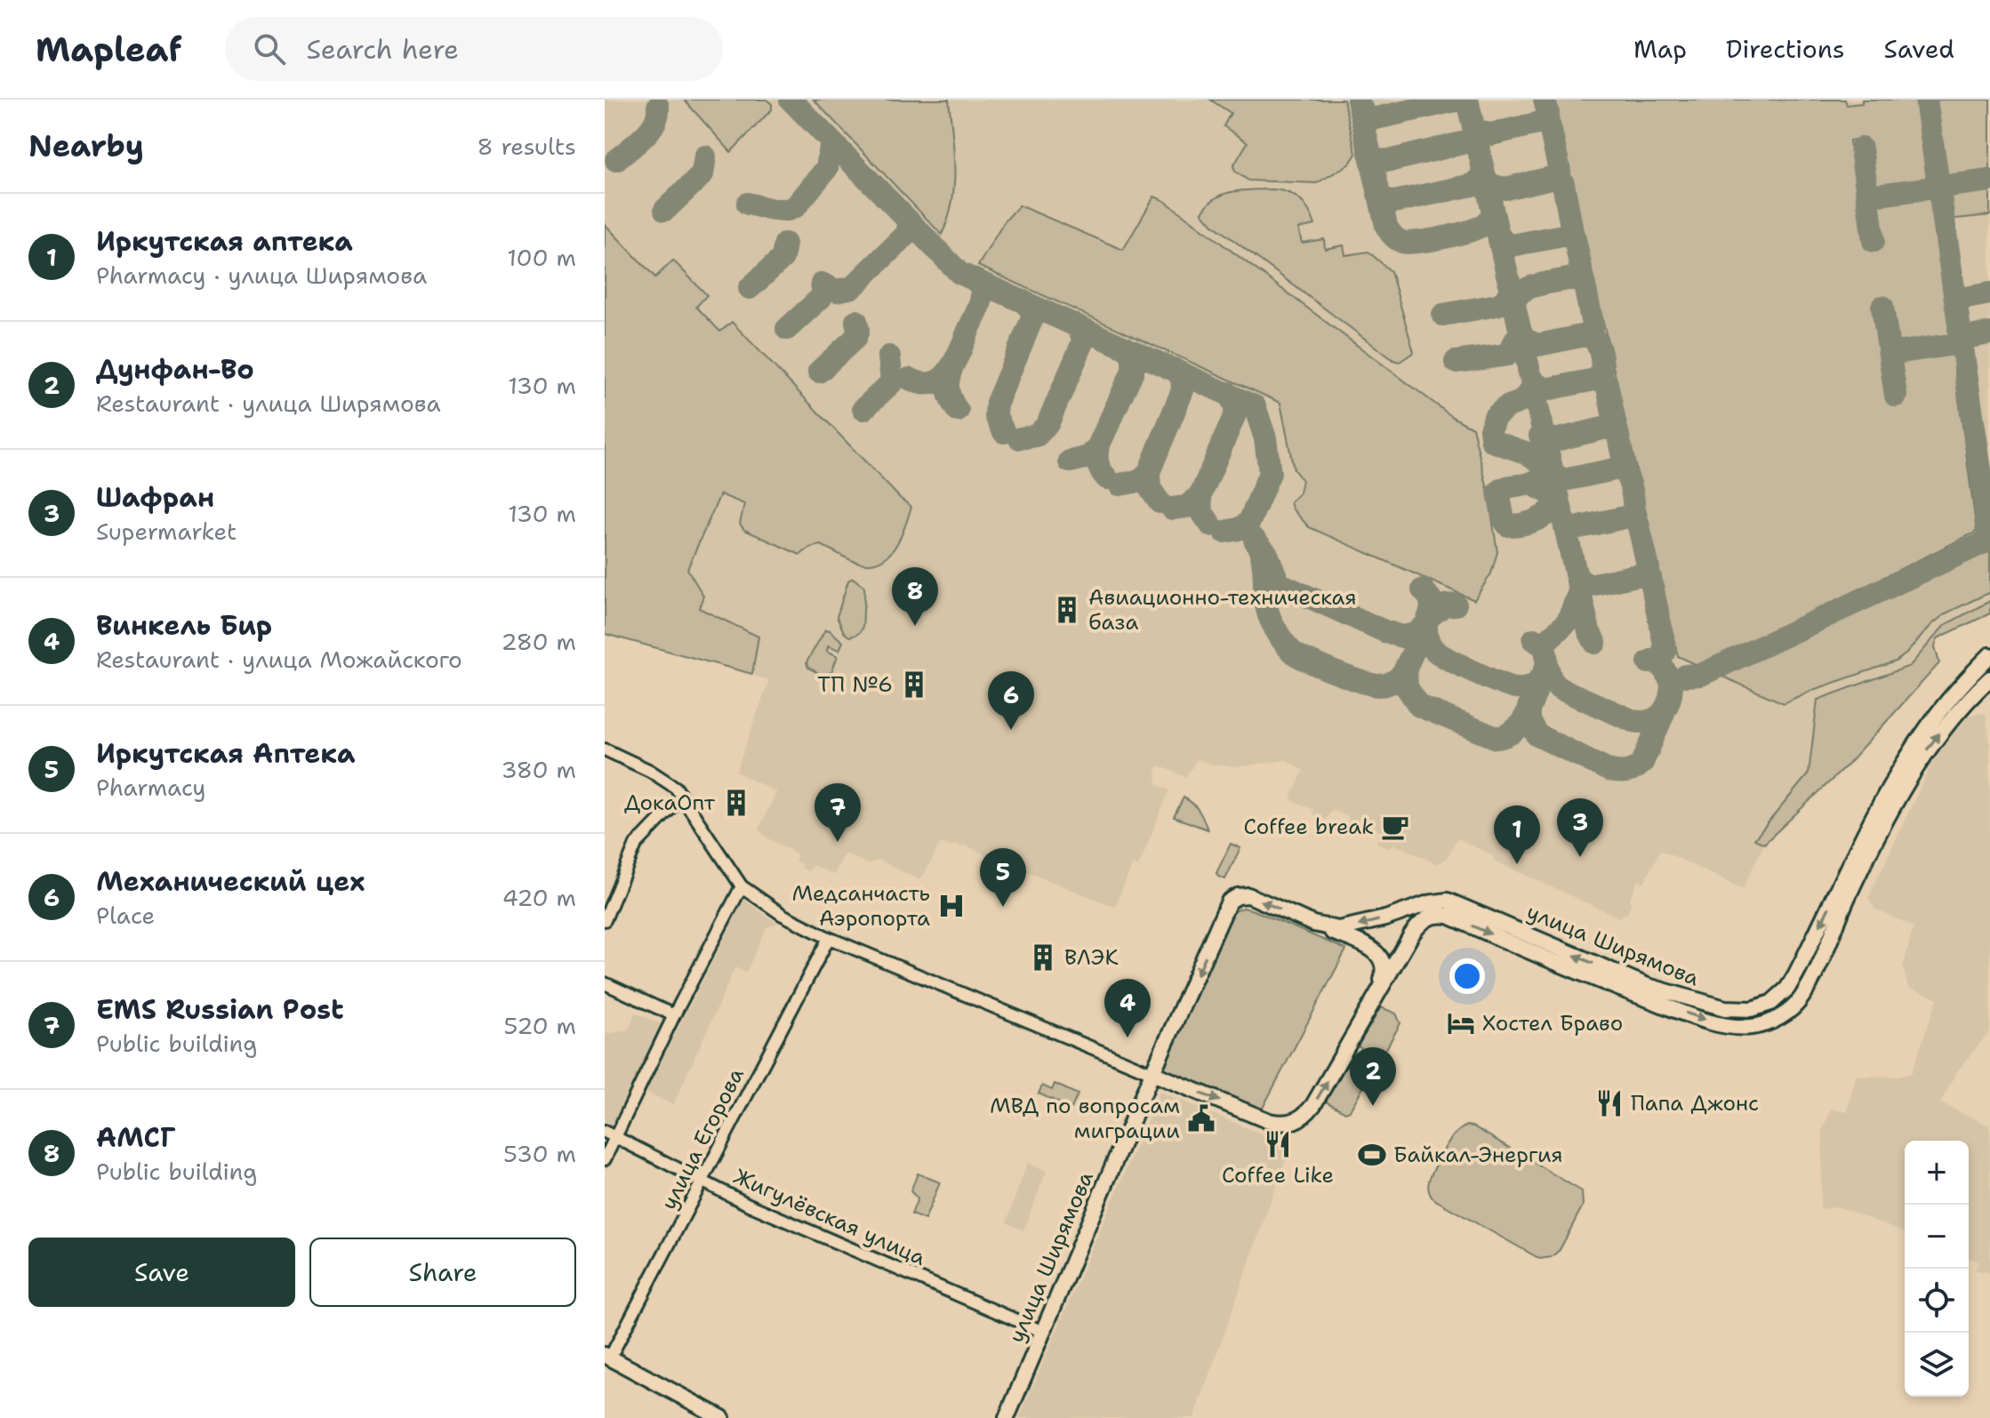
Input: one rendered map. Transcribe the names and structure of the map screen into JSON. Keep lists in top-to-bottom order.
{
  "streets": {
    "main road": ["улица Ширямова"],
    "street": ["улица Егорова", "Жигулёвская улица"]
  },
  "crossings": [
    ["улица Ширямова", "Жигулёвская улица"],
    ["улица Егорова", "Жигулёвская улица"]
  ],
  "places": {
    "building": [
      "Авиационно-техническая база",
      "ТП №6",
      "ДокаОпт",
      "ВЛЭК"
    ],
    "cafe": ["Coffee break"],
    "hospital": ["Медсанчасть Аэропорта"],
    "hotel": ["Хостел Браво"],
    "restaurant": ["Папа Джонс", "Coffee Like"],
    "public building": ["МВД по вопросам миграции"],
    "sports": ["Байкал-Энергия"]
  },
  "page": {
    "header": "Mapleaf",
    "search": "Search here",
    "nav": ["Map", "Directions", "Saved"],
    "heading": ["Nearby", "8 results"],
    "list": [
      {
        "mark": "1",
        "name": "Иркутская аптека",
        "note": "Pharmacy · улица Ширямова",
        "value": "100 m"
      },
      {
        "mark": "2",
        "name": "Дунфан-Во",
        "note": "Restaurant · улица Ширямова",
        "value": "130 m"
      },
      {
        "mark": "3",
        "name": "Шафран",
        "note": "Supermarket",
        "value": "130 m"
      },
      {
        "mark": "4",
        "name": "Винкель Бир",
        "note": "Restaurant · улица Можайского",
        "value": "280 m"
      },
      {
        "mark": "5",
        "name": "Иркутская Аптека",
        "note": "Pharmacy",
        "value": "380 m"
      },
      {
        "mark": "6",
        "name": "Механический цех",
        "note": "Place",
        "value": "420 m"
      },
      {
        "mark": "7",
        "name": "EMS Russian Рost",
        "note": "Public building",
        "value": "520 m"
      },
      {
        "mark": "8",
        "name": "АМСГ",
        "note": "Public building",
        "value": "530 m"
      }
    ],
    "pins": [
      "8",
      "6",
      "7",
      "3",
      "1",
      "5",
      "4",
      "2"
    ],
    "map_buttons": ["+", "−"],
    "buttons": ["Save", "Share"]
  }
}
